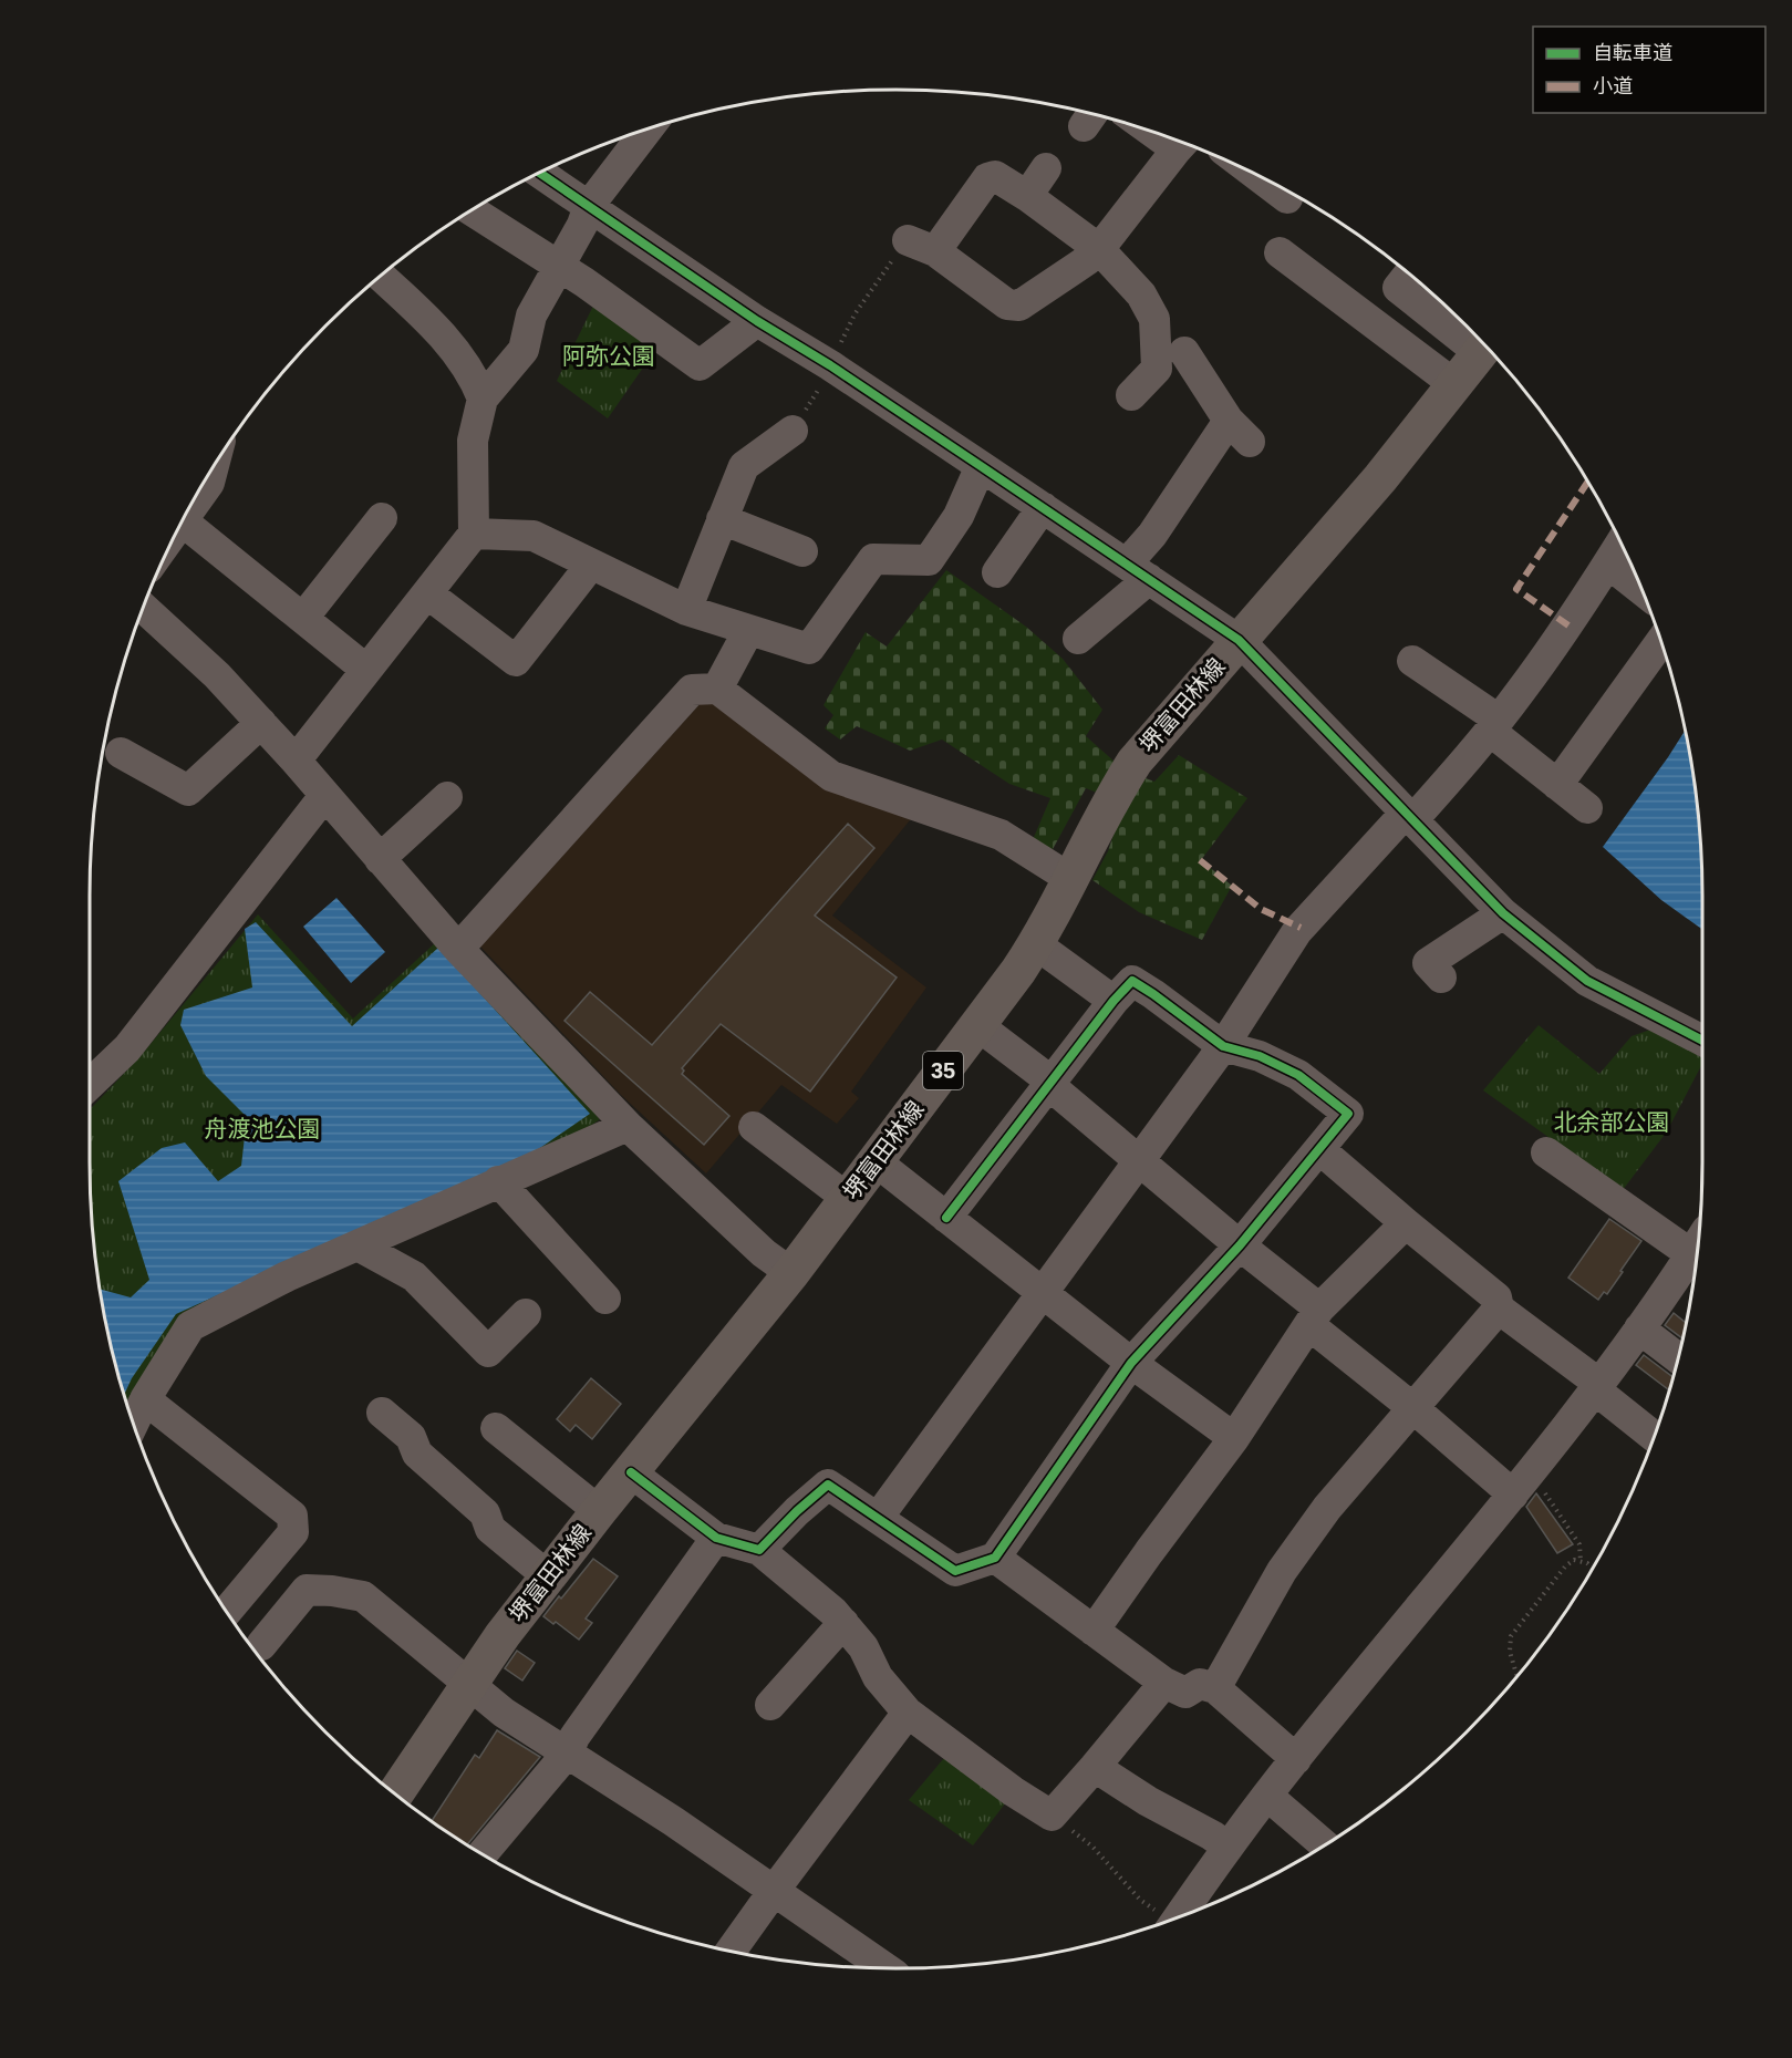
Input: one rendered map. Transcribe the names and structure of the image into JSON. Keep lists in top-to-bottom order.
{
  "streets": {
    "main road": ["堺富田林線", "35"]
  },
  "parks": ["阿弥公園", "北余部公園", "舟渡池公園"],
  "legend": ["自転車道", "小道"]
}
